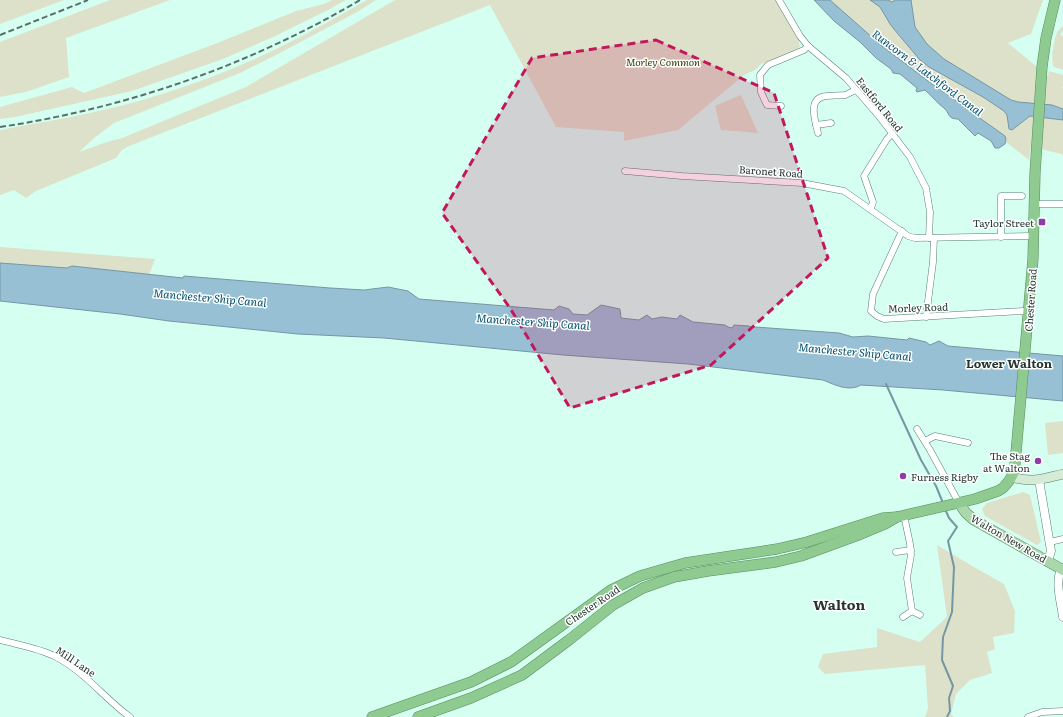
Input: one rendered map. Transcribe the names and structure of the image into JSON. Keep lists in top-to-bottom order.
{
  "streets": {
    "highway": ["Chester Road"],
    "main road": ["Walton New Road"],
    "street": [
      "Eastford Road",
      "Baronet Road",
      "Morley Road",
      "Mill Lane"
    ]
  },
  "crossings": [
    ["Eastford Road", "Morley Road"],
    ["Baronet Road", "Morley Road"],
    ["Chester Road", "Morley Road"],
    ["Chester Road", "Walton New Road"]
  ],
  "districts": ["Lower Walton", "Walton"],
  "water": ["Runcorn & Latchford Canal", "Manchester Ship Canal"],
  "parks": ["Morley Common"],
  "places": {
    "transit": ["Taylor Street"],
    "other": ["The Stag at Walton", "Furness Rigby"]
  }
}
